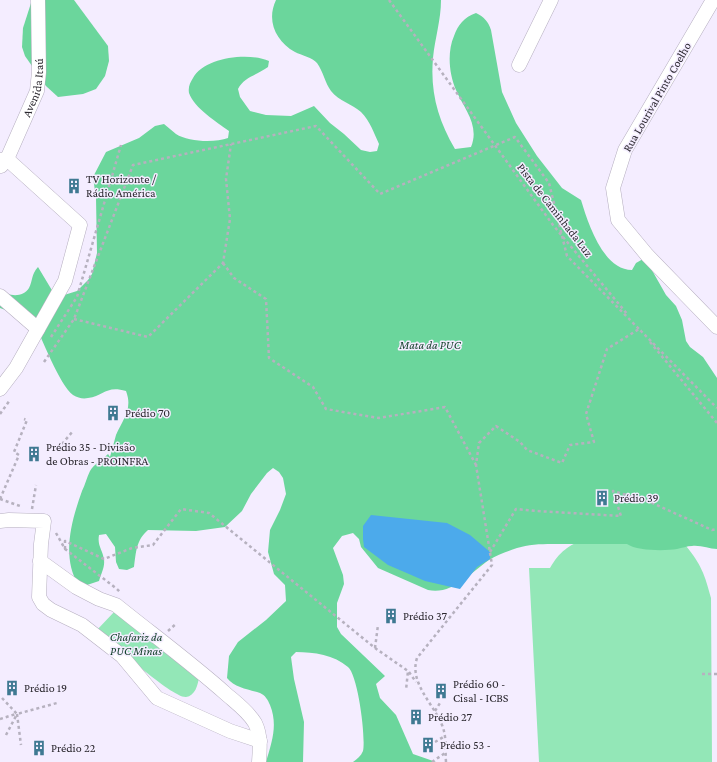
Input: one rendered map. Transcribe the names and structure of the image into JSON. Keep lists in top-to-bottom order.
{
  "streets": {
    "street": ["Avenida Itaú", "Rua Lourival Pinto Coelho"],
    "path": ["Pista de Caminhada Luz"]
  },
  "parks": ["Mata da PUC", "Chafariz da PUC Minas"],
  "places": {
    "building": [
      "TV Horizonte / Rádio América",
      "Prédio 70",
      "Prédio 35 - Divisão de Obras - PROINFRA",
      "Prédio 39",
      "Prédio 37",
      "Prédio 19",
      "Prédio 60 - Cisal - ICBS",
      "Prédio 27",
      "Prédio 53 -",
      "Prédio 22"
    ]
  }
}
